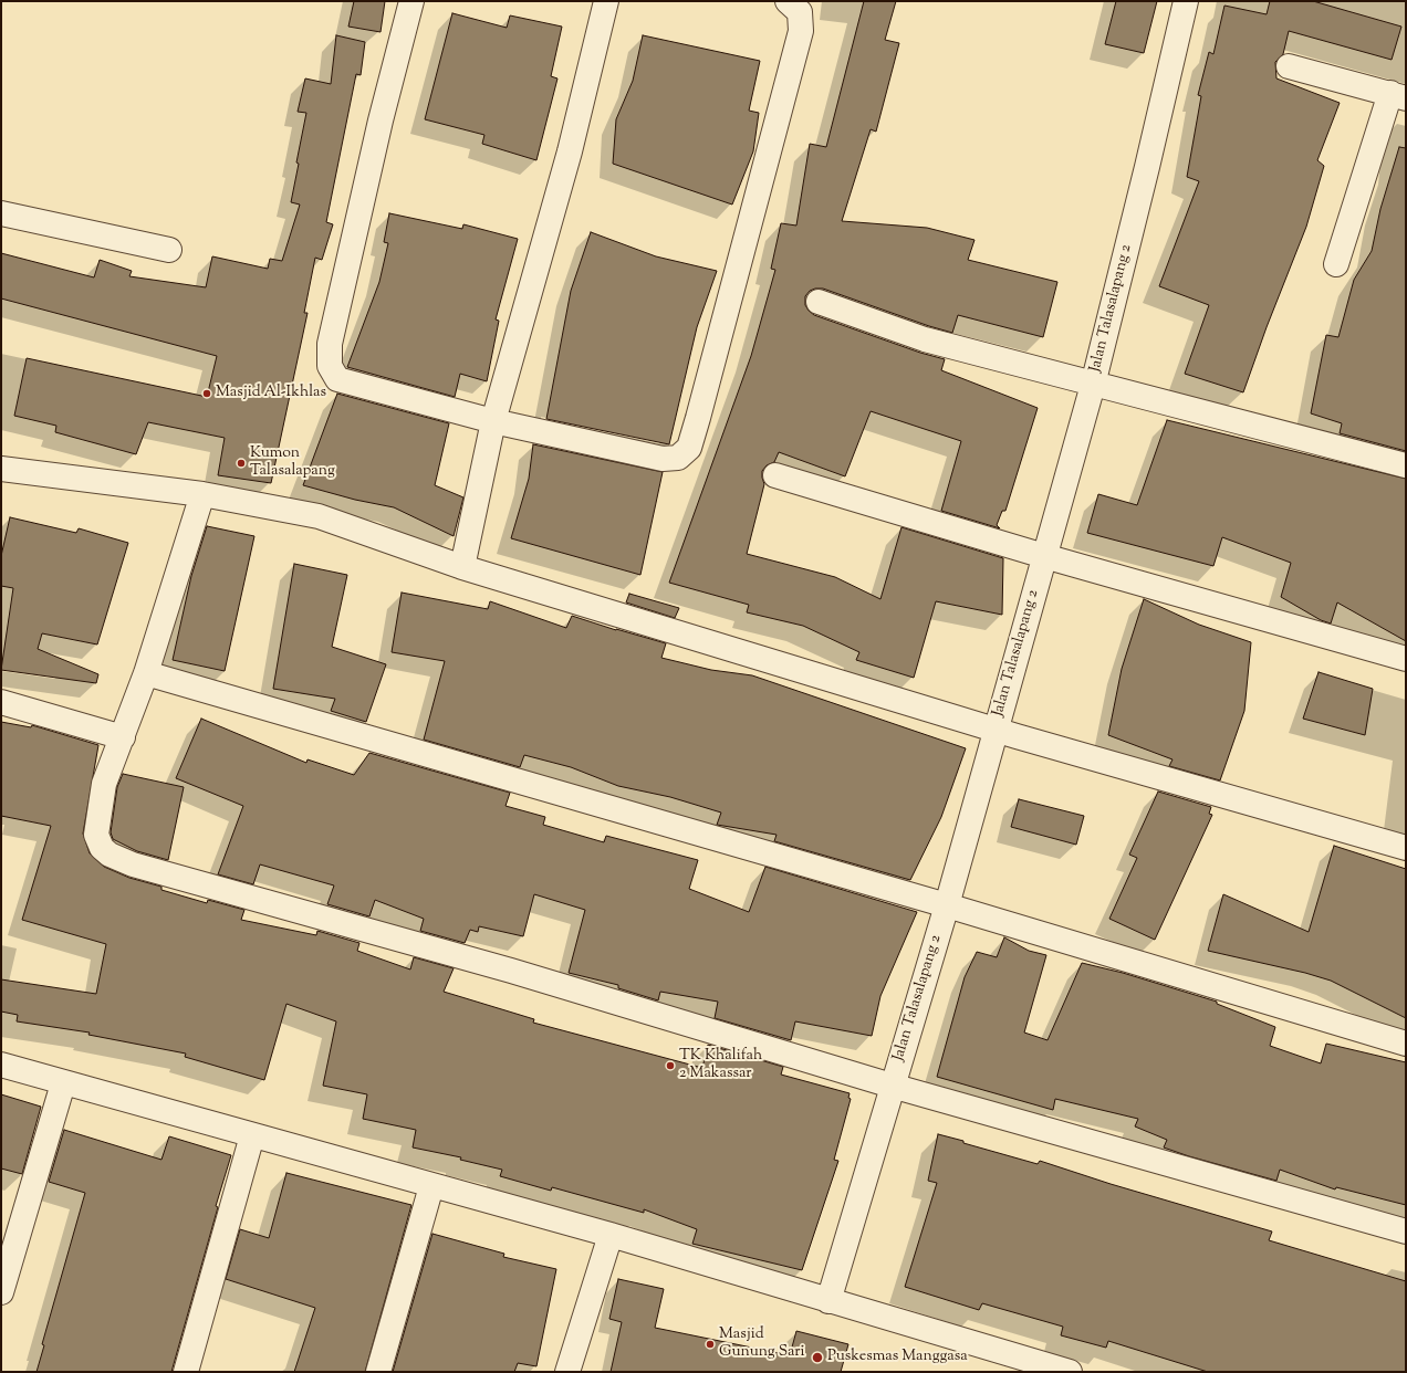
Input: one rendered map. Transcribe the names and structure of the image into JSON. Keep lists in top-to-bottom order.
{
  "streets": {
    "street": ["Jalan Talasalapang 2"]
  },
  "places": [
    "Masjid Al-Ikhlas",
    "Kumon Talasalapang",
    "TK Khalifah 2 Makassar",
    "Masjid Gunung Sari",
    "Puskesmas Manggasa"
  ]
}
